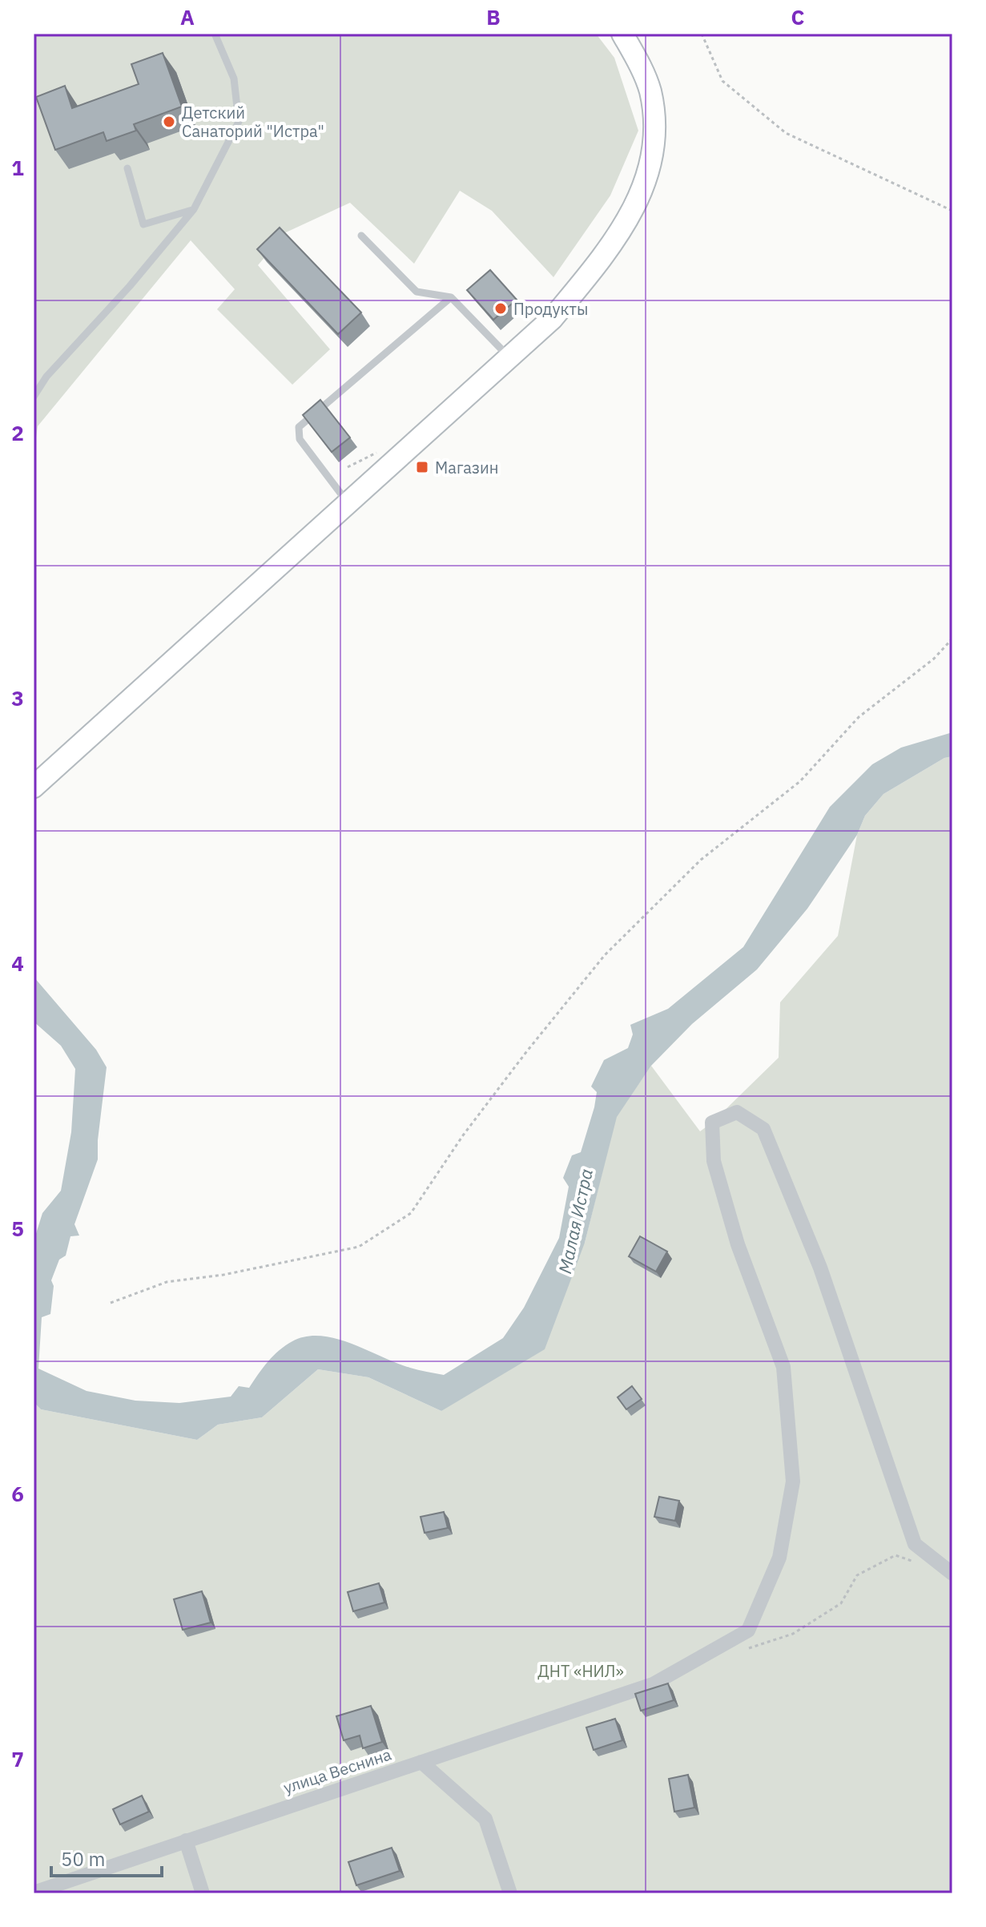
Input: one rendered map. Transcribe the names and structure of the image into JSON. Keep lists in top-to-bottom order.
{
  "streets": {
    "street": ["улица Веснина"]
  },
  "water": ["Малая Истра"],
  "parks": ["ДНТ «НИЛ»"],
  "places": {
    "other": ["Детский Санаторий \"Истра\"", "Продукты"],
    "transit": ["Магазин"]
  },
  "scale_bar": "50 m",
  "grid": {
    "columns": ["A", "B", "C"],
    "rows": [
      "1",
      "2",
      "3",
      "4",
      "5",
      "6",
      "7"
    ]
  }
}
